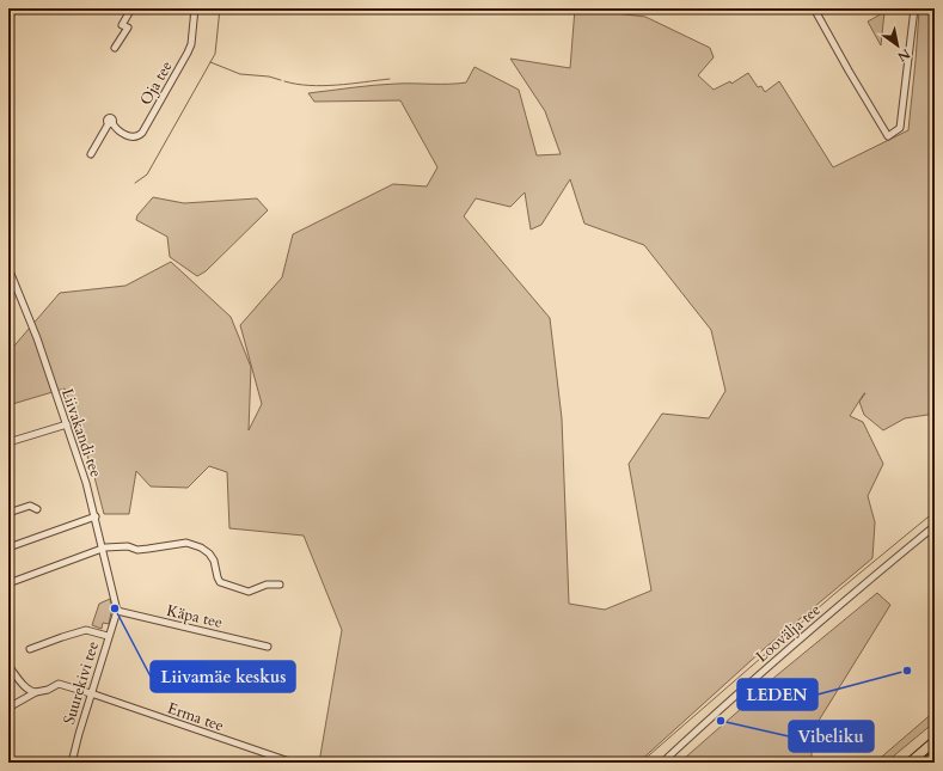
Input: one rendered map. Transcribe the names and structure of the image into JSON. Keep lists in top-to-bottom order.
{
  "streets": {
    "street": [
      "Oja tee",
      "Liivakandi tee",
      "Käpa tee",
      "Loovälja tee",
      "Suurekivi tee",
      "Erma tee"
    ]
  },
  "crossings": [
    ["Liivakandi tee", "Käpa tee"],
    ["Liivakandi tee", "Suurekivi tee"],
    ["Käpa tee", "Suurekivi tee"],
    ["Suurekivi tee", "Erma tee"]
  ],
  "places": ["Liivamäe keskus", "LEDEN", "Vibeliku"],
  "north": "bottom right"
}
